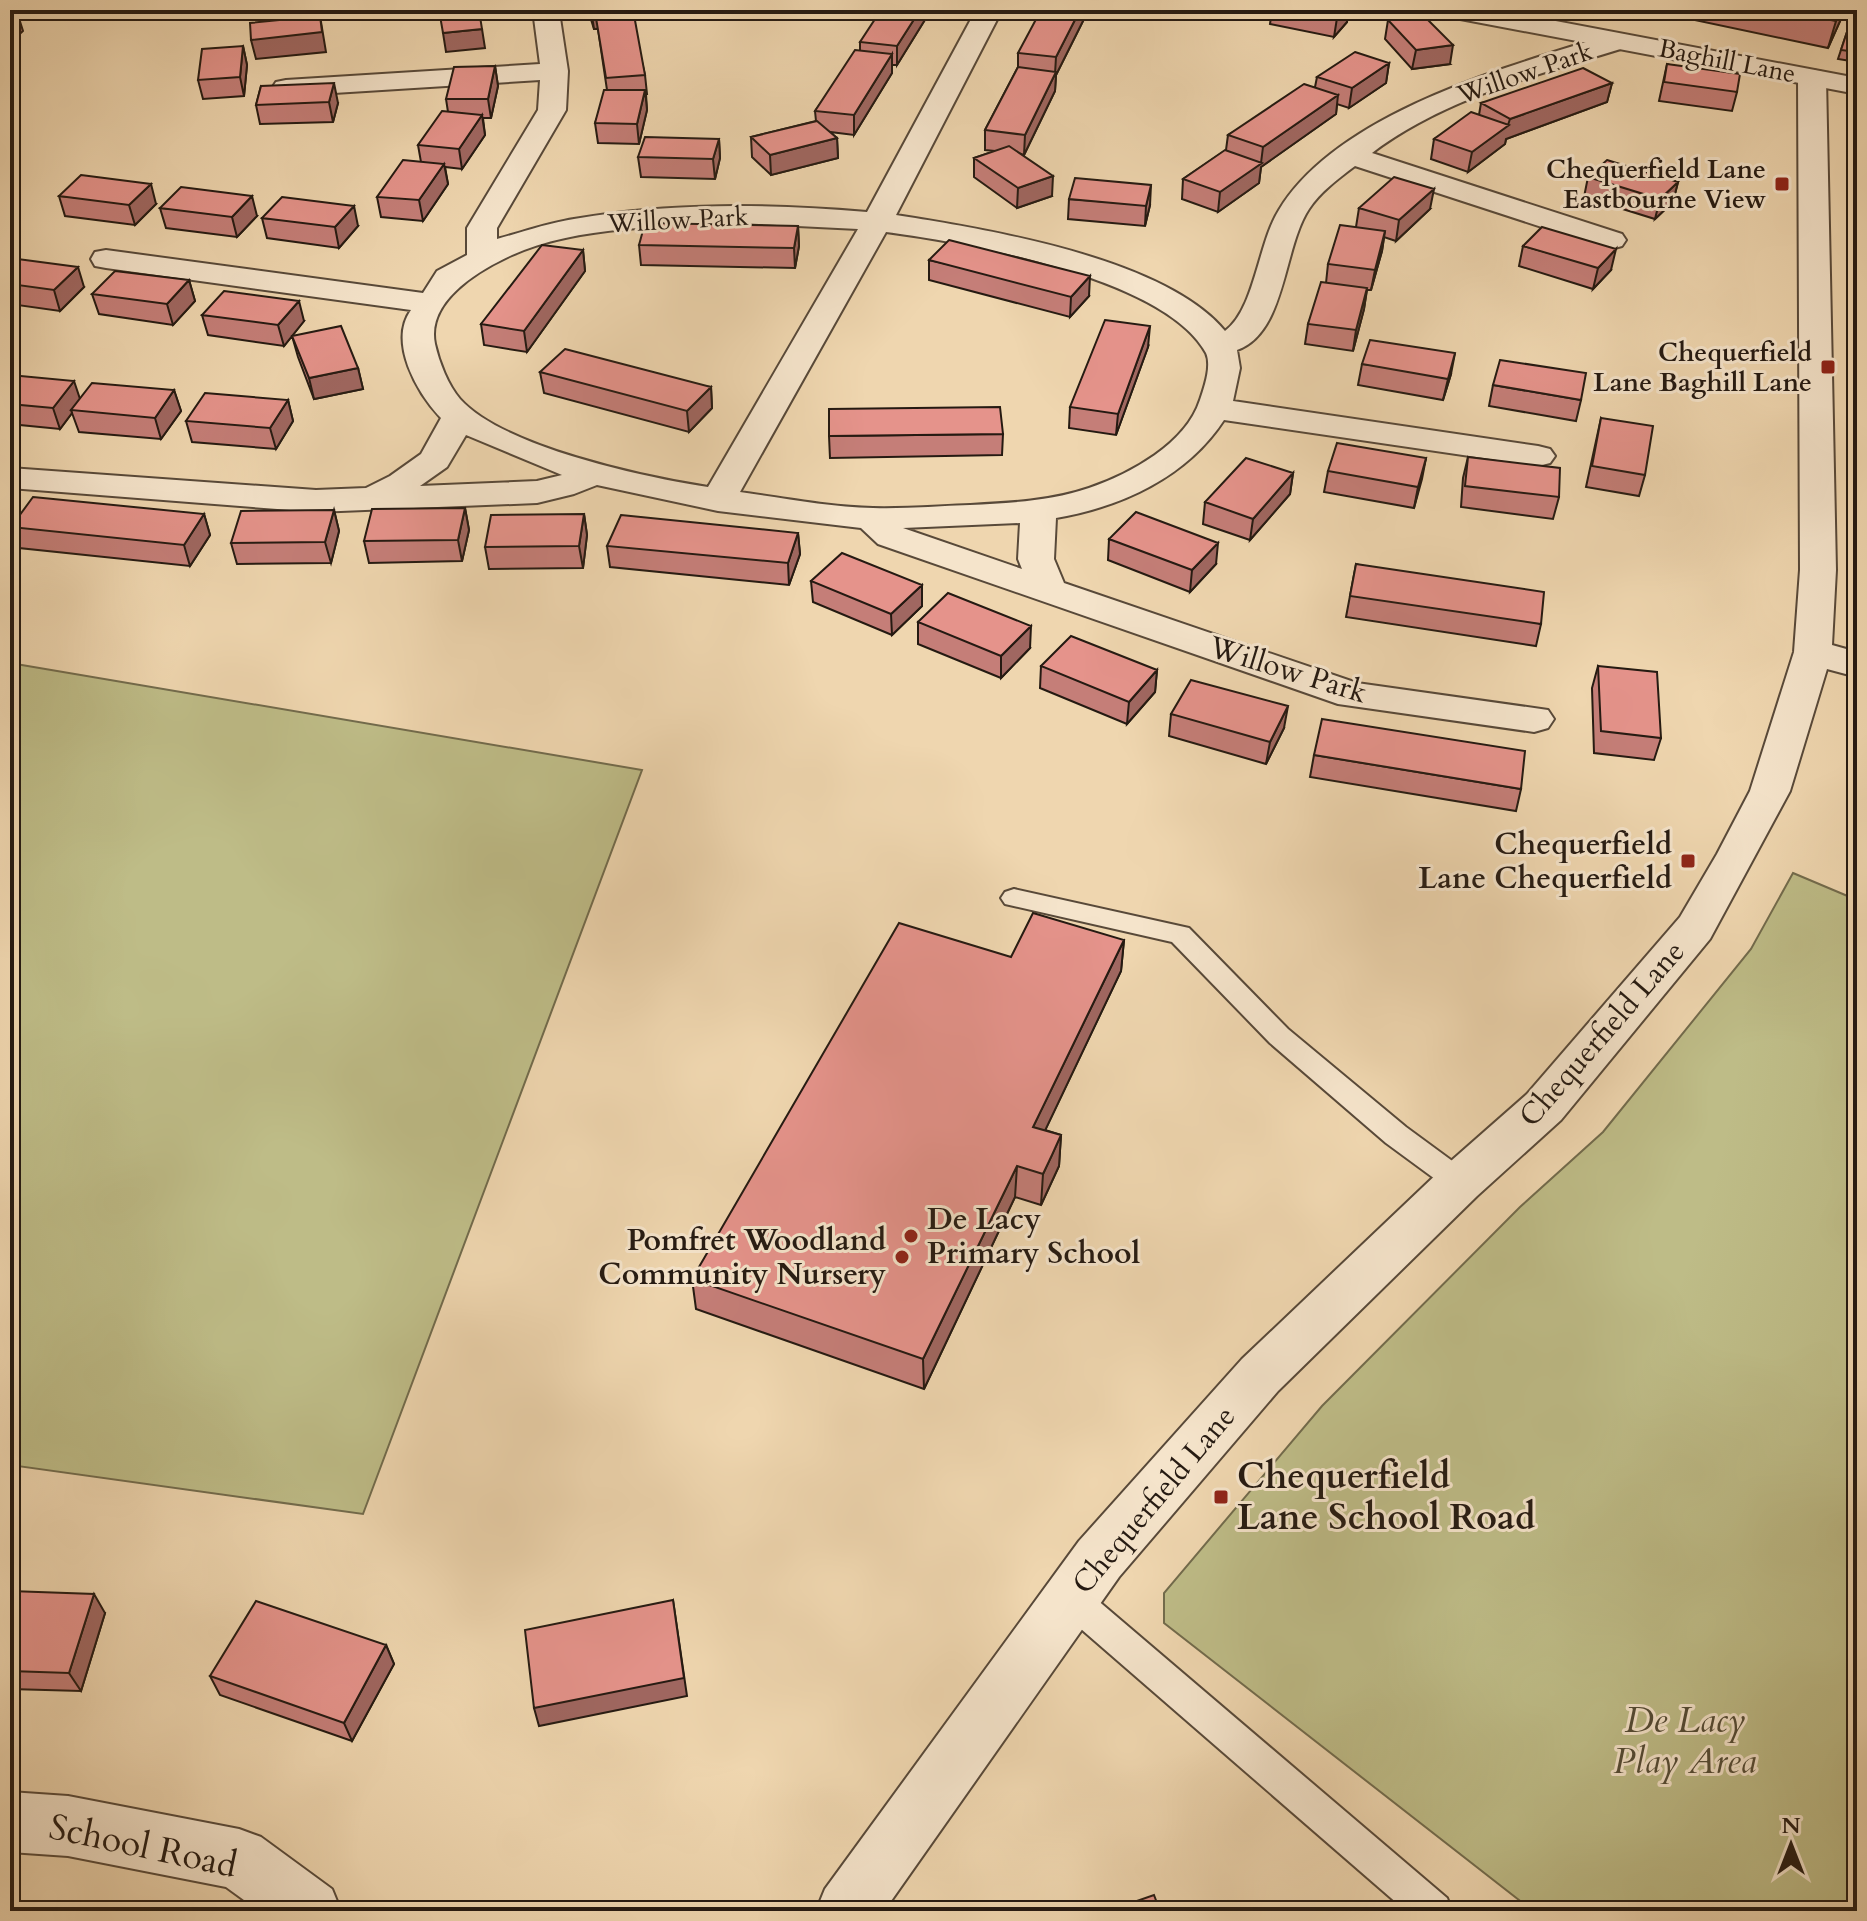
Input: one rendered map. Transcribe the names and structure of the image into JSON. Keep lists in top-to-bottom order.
{
  "streets": {
    "street": [
      "Baghill Lane",
      "Willow Park",
      "Chequerfield Lane",
      "School Road"
    ]
  },
  "crossings": [
    ["Baghill Lane", "Willow Park"],
    ["Baghill Lane", "Chequerfield Lane"]
  ],
  "parks": ["De Lacy Play Area"],
  "places": {
    "transit": [
      "Chequerfield Lane Eastbourne View",
      "Chequerfield Lane Baghill Lane",
      "Chequerfield Lane Chequerfield",
      "Chequerfield Lane School Road"
    ],
    "other": ["De Lacy Primary School", "Pomfret Woodland Community Nursery"]
  },
  "north": "top"
}
